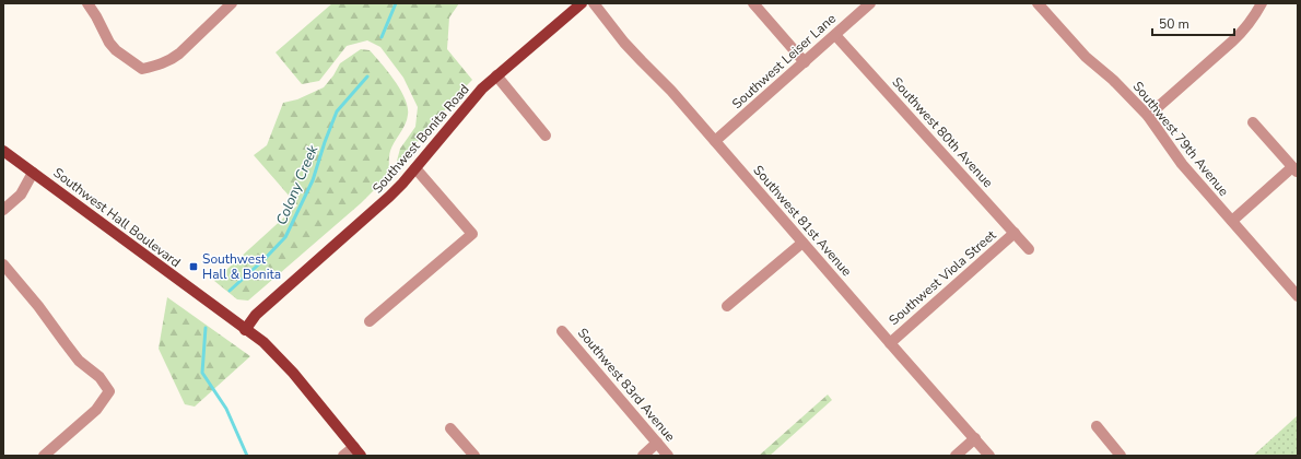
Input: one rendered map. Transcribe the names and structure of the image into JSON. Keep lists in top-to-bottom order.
{
  "streets": {
    "main road": ["Southwest Bonita Road", "Southwest Hall Boulevard"],
    "street": [
      "Southwest Leiser Lane",
      "Southwest 80th Avenue",
      "Southwest 79th Avenue",
      "Southwest 81st Avenue",
      "Southwest Viola Street",
      "Southwest 83rd Avenue"
    ]
  },
  "crossings": [
    ["Southwest Leiser Lane", "Southwest 80th Avenue"],
    ["Southwest Leiser Lane", "Southwest 81st Avenue"],
    ["Southwest 80th Avenue", "Southwest Viola Street"],
    ["Southwest Bonita Road", "Southwest Hall Boulevard"],
    ["Southwest 81st Avenue", "Southwest Viola Street"]
  ],
  "water": ["Colony Creek"],
  "places": {
    "transit": ["Southwest Hall & Bonita"]
  },
  "scale_bar": "50 m"
}
